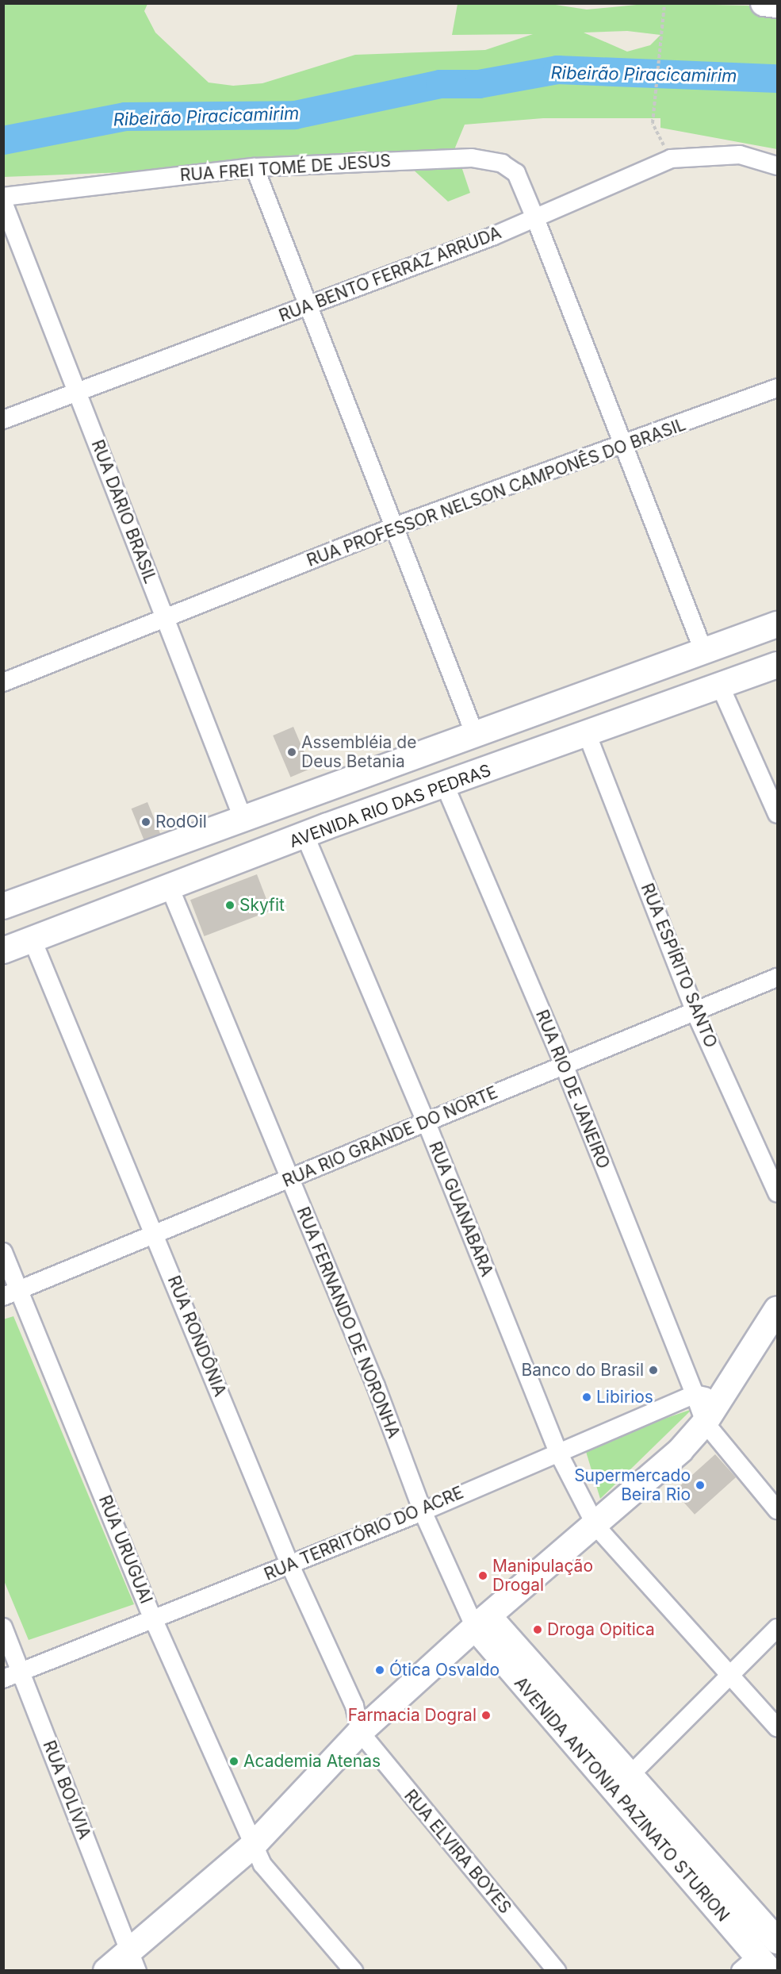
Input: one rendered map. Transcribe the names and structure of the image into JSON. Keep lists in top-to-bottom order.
{
  "streets": {
    "main road": ["AVENIDA RIO DAS PEDRAS", "AVENIDA ANTONIA PAZINATO STURION"],
    "street": [
      "RUA FREI TOMÉ DE JESUS",
      "RUA BENTO FERRAZ ARRUDA",
      "RUA PROFESSOR NELSON CAMPONÊS DO BRASIL",
      "RUA DARIO BRASIL",
      "RUA ESPÍRITO SANTO",
      "RUA RIO DE JANEIRO",
      "RUA RIO GRANDE DO NORTE",
      "RUA GUANABARA",
      "RUA FERNANDO DE NORONHA",
      "RUA RONDÔNIA",
      "RUA TERRITÓRIO DO ACRE",
      "RUA URUGUAI",
      "RUA BOLÍVIA",
      "RUA ELVIRA BOYES"
    ]
  },
  "crossings": [
    ["RUA FREI TOMÉ DE JESUS", "RUA BENTO FERRAZ ARRUDA"],
    ["RUA FREI TOMÉ DE JESUS", "RUA PROFESSOR NELSON CAMPONÊS DO BRASIL"],
    ["RUA BENTO FERRAZ ARRUDA", "RUA DARIO BRASIL"],
    ["RUA PROFESSOR NELSON CAMPONÊS DO BRASIL", "RUA DARIO BRASIL"],
    ["AVENIDA RIO DAS PEDRAS", "RUA ESPÍRITO SANTO"],
    ["AVENIDA RIO DAS PEDRAS", "RUA RIO DE JANEIRO"],
    ["AVENIDA RIO DAS PEDRAS", "RUA GUANABARA"],
    ["AVENIDA RIO DAS PEDRAS", "RUA FERNANDO DE NORONHA"],
    ["AVENIDA RIO DAS PEDRAS", "RUA RONDÔNIA"],
    ["RUA ESPÍRITO SANTO", "RUA RIO GRANDE DO NORTE"],
    ["RUA RIO DE JANEIRO", "RUA RIO GRANDE DO NORTE"],
    ["RUA RIO DE JANEIRO", "RUA TERRITÓRIO DO ACRE"],
    ["RUA RIO GRANDE DO NORTE", "RUA GUANABARA"],
    ["RUA RIO GRANDE DO NORTE", "RUA FERNANDO DE NORONHA"],
    ["RUA RIO GRANDE DO NORTE", "RUA RONDÔNIA"],
    ["RUA RIO GRANDE DO NORTE", "RUA URUGUAI"],
    ["RUA GUANABARA", "RUA TERRITÓRIO DO ACRE"],
    ["RUA FERNANDO DE NORONHA", "RUA TERRITÓRIO DO ACRE"],
    ["RUA FERNANDO DE NORONHA", "AVENIDA ANTONIA PAZINATO STURION"],
    ["RUA RONDÔNIA", "RUA TERRITÓRIO DO ACRE"],
    ["RUA RONDÔNIA", "RUA ELVIRA BOYES"],
    ["RUA TERRITÓRIO DO ACRE", "RUA URUGUAI"],
    ["RUA TERRITÓRIO DO ACRE", "RUA BOLÍVIA"]
  ],
  "water": ["Ribeirão Piracicamirim"],
  "places": [
    "Assembléia de Deus Betania",
    "RodOil",
    "Skyfit",
    "Banco do Brasil",
    "Libirios",
    "Supermercado Beira Rio",
    "Manipulação Drogal",
    "Droga Opitica",
    "Ótica Osvaldo",
    "Farmacia Dogral",
    "Academia Atenas"
  ]
}
